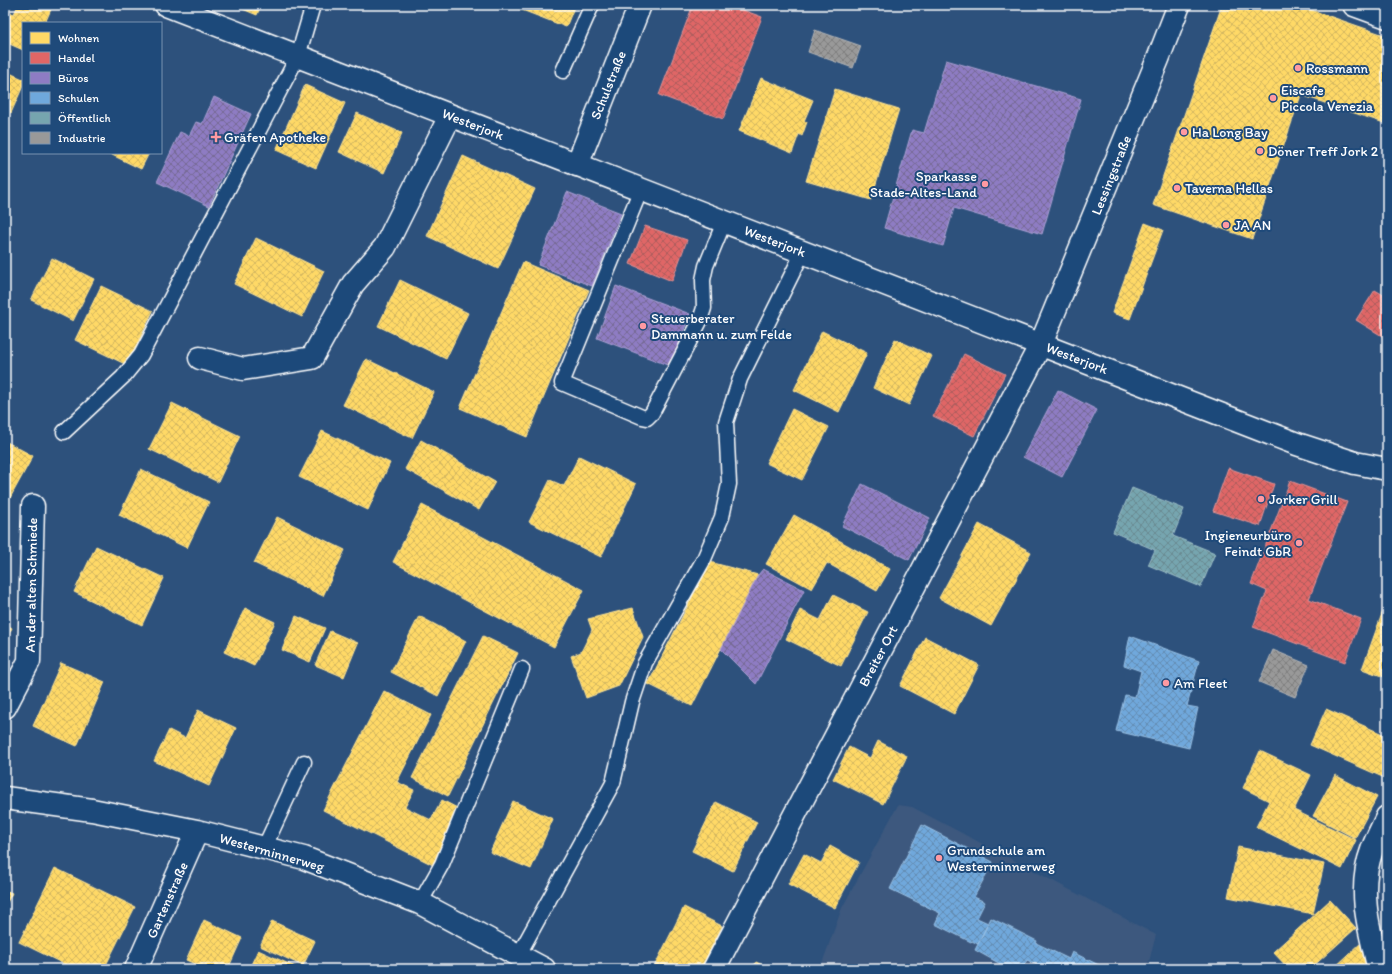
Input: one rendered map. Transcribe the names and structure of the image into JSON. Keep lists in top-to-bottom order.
{
  "streets": {
    "street": [
      "Schulstraße",
      "Westerjork",
      "Lessingstraße",
      "An der alten Schmiede",
      "Breiter Ort",
      "Westerminnerweg",
      "Gartenstraße"
    ]
  },
  "crossings": [
    ["Schulstraße", "Westerjork"],
    ["Westerjork", "Lessingstraße"],
    ["Westerjork", "Breiter Ort"],
    ["Lessingstraße", "Breiter Ort"],
    ["Westerminnerweg", "Gartenstraße"]
  ],
  "places": {
    "other": [
      "Rossmann",
      "Eiscafe Piccola Venezia",
      "Ha Long Bay",
      "Döner Treff Jork 2",
      "Sparkasse Stade-Altes-Land",
      "Taverna Hellas",
      "JA AN",
      "Steuerberater Dammann u. zum Felde",
      "Jorker Grill",
      "Ingieneurbüro Feindt GbR",
      "Am Fleet",
      "Grundschule am Westerminnerweg"
    ],
    "health": ["Gräfen Apotheke"]
  },
  "legend": [
    "Wohnen",
    "Handel",
    "Büros",
    "Schulen",
    "Öffentlich",
    "Industrie"
  ]
}
